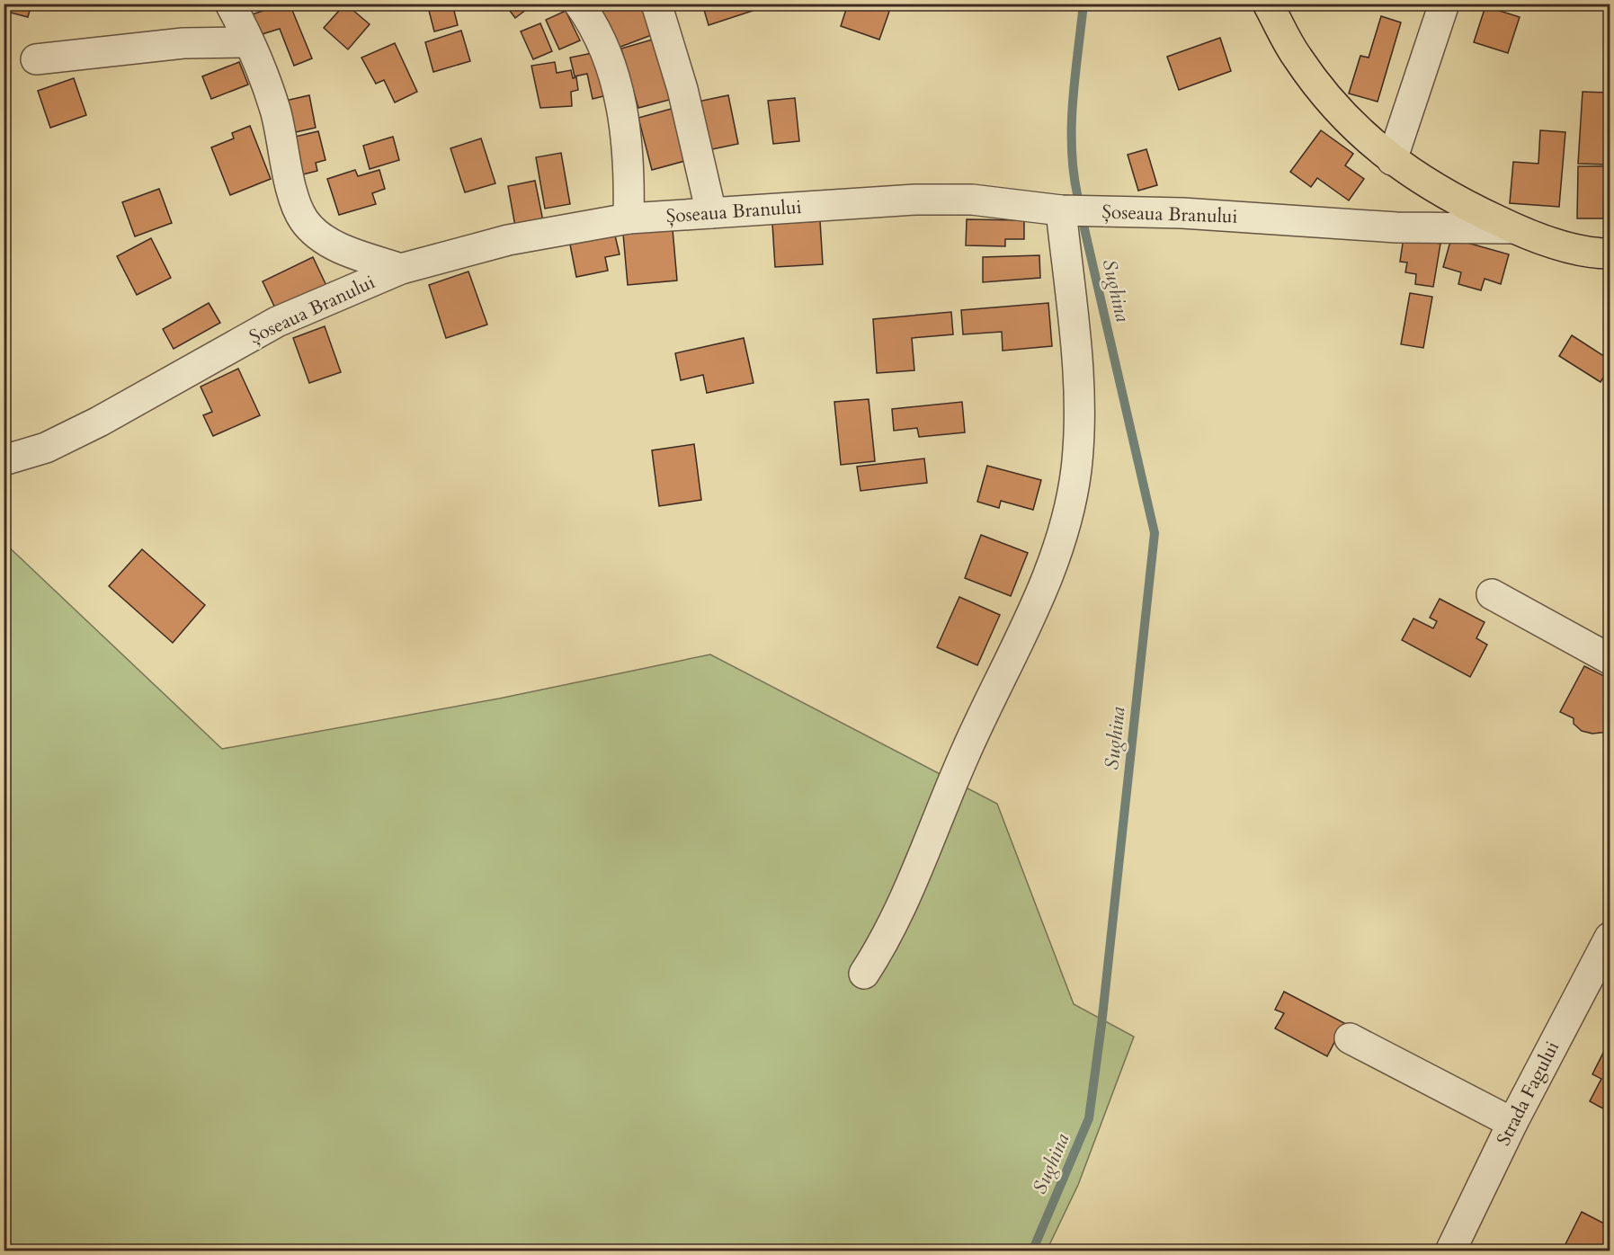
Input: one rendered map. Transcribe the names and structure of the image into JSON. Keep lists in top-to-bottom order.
{
  "streets": {
    "main road": ["Șoseaua Branului"],
    "street": ["Strada Fagului"]
  },
  "water": ["Sughina"]
}
